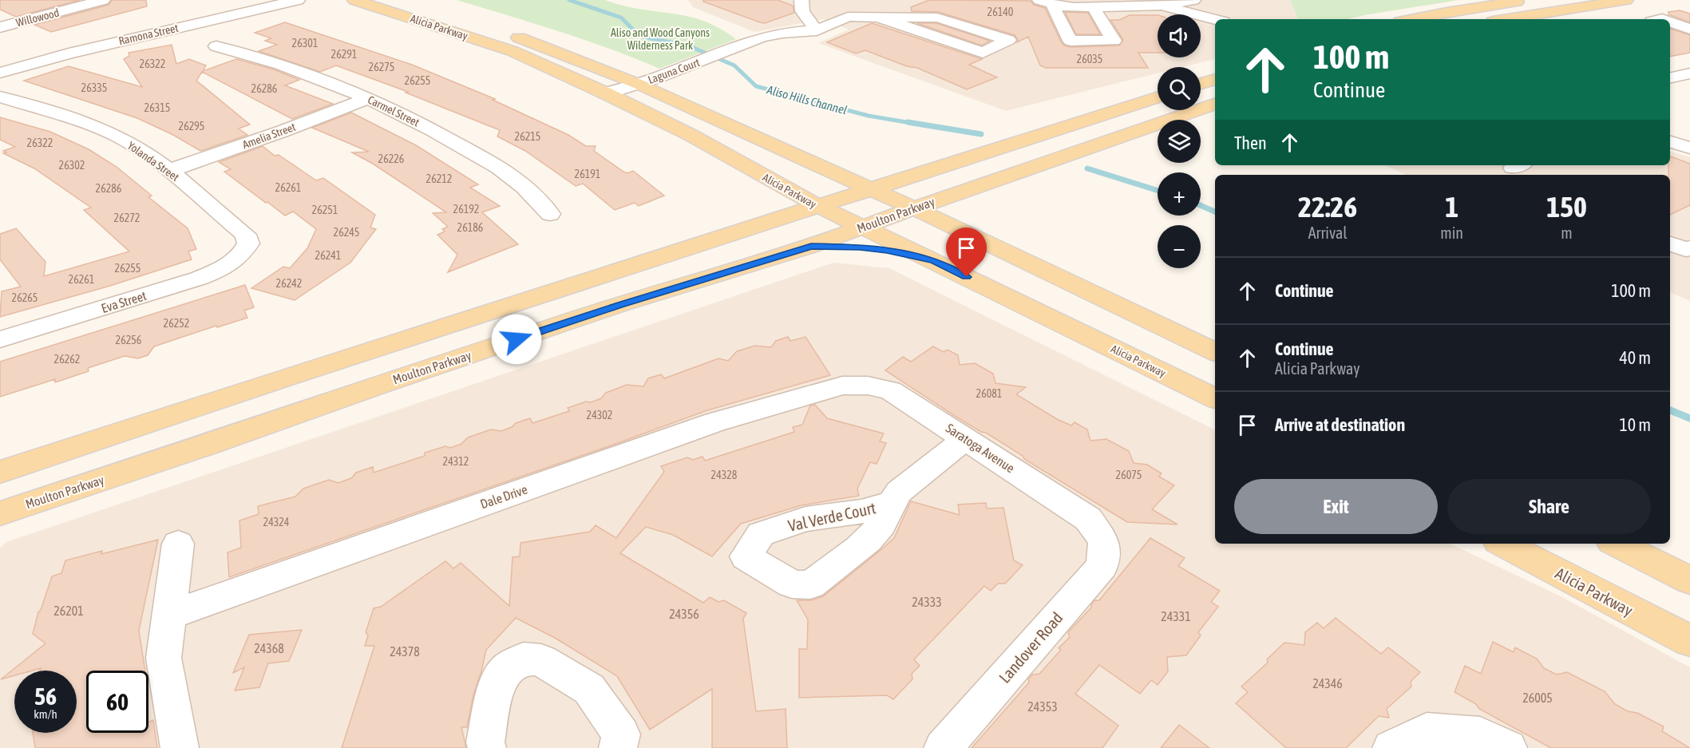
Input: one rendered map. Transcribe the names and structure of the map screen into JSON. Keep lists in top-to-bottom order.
{
  "streets": {
    "main road": ["Alicia Parkway", "Moulton Parkway"],
    "street": [
      "Willowood",
      "Ramona Street",
      "Laguna Court",
      "Carmel Street",
      "Amelia Street",
      "Yolanda Street",
      "Eva Street",
      "Saratoga Avenue",
      "Dale Drive",
      "Val Verde Court",
      "Landover Road"
    ]
  },
  "crossings": [
    ["Alicia Parkway", "Laguna Court"],
    ["Alicia Parkway", "Moulton Parkway"],
    ["Carmel Street", "Amelia Street"],
    ["Amelia Street", "Yolanda Street"],
    ["Yolanda Street", "Eva Street"],
    ["Saratoga Avenue", "Dale Drive"],
    ["Saratoga Avenue", "Val Verde Court"],
    ["Saratoga Avenue", "Landover Road"]
  ],
  "water": ["Aliso Hills Channel"],
  "parks": ["Aliso and Wood Canyons Wilderness Park"],
  "house_numbers": [
    "26140",
    "26301",
    "26291",
    "26035",
    "26322",
    "26275",
    "26255",
    "26335",
    "26286",
    "26315",
    "26295",
    "26215",
    "26322",
    "26226",
    "26302",
    "26191",
    "26212",
    "26261",
    "26286",
    "26192",
    "26251",
    "26272",
    "26186",
    "26245",
    "26241",
    "26255",
    "26261",
    "26242",
    "26265",
    "26252",
    "26256",
    "26262",
    "26081",
    "24302",
    "24312",
    "24328",
    "26075",
    "24324",
    "24333",
    "26201",
    "24356",
    "24331",
    "24368",
    "24378",
    "24346",
    "26005",
    "24353"
  ],
  "page": {
    "map_buttons": ["+", "−"],
    "turn": ["100 m", "Continue"],
    "then": "Then",
    "eta": [
      "22:26",
      "Arrival",
      "1",
      "min",
      "150",
      "m"
    ],
    "list": [
      {
        "name": "Continue",
        "value": "100 m"
      },
      {
        "name": "Continue",
        "note": "Alicia Parkway",
        "value": "40 m"
      },
      {
        "name": "Arrive at destination",
        "value": "10 m"
      }
    ],
    "buttons": ["Exit", "Share"],
    "speed": "56 km/h",
    "limit": "60"
  }
}
